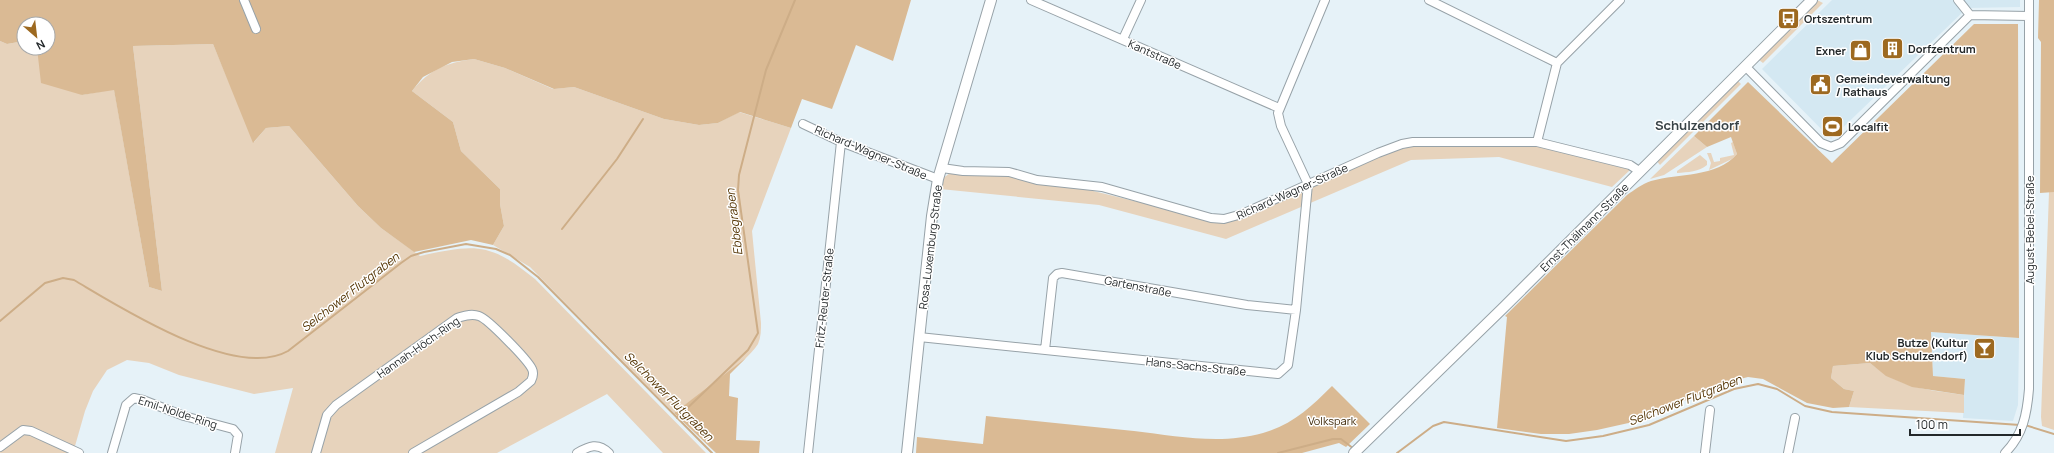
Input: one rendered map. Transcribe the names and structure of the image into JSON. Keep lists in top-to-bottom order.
{
  "streets": {
    "street": [
      "Kantstraße",
      "Richard-Wagner-Straße",
      "Ernst-Thälmann-Straße",
      "August-Bebel-Straße",
      "Rosa-Luxemburg-Straße",
      "Gartenstraße",
      "Fritz-Reuter-Straße",
      "Hannah-Höch-Ring",
      "Hans-Sachs-Straße",
      "Emil-Nolde-Ring"
    ]
  },
  "crossings": [
    ["Richard-Wagner-Straße", "Ernst-Thälmann-Straße"],
    ["Richard-Wagner-Straße", "Rosa-Luxemburg-Straße"],
    ["Richard-Wagner-Straße", "Fritz-Reuter-Straße"],
    ["Richard-Wagner-Straße", "Hans-Sachs-Straße"],
    ["Rosa-Luxemburg-Straße", "Hans-Sachs-Straße"],
    ["Gartenstraße", "Hans-Sachs-Straße"]
  ],
  "districts": ["Schulzendorf"],
  "water": ["Ebbegraben", "Selchower Flutgraben"],
  "parks": ["Volkspark"],
  "places": {
    "bus stop": ["Ortszentrum"],
    "building": ["Dorfzentrum"],
    "shop": ["Exner"],
    "public building": ["Gemeindeverwaltung / Rathaus"],
    "sports": ["Localfit"],
    "bar": ["Butze (Kultur Klub Schulzendorf)"]
  },
  "scale_bar": "100 m",
  "north": "bottom right"
}
